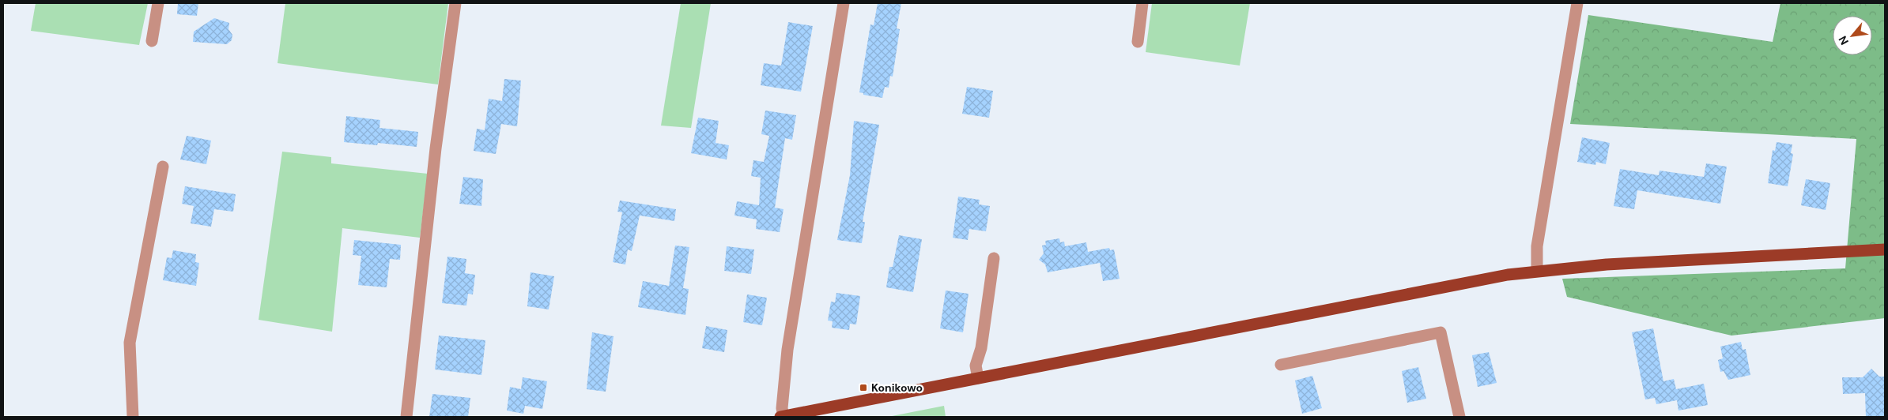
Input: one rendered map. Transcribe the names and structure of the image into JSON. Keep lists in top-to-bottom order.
{
  "places": {
    "transit": ["Konikowo"]
  },
  "north": "bottom left"
}
